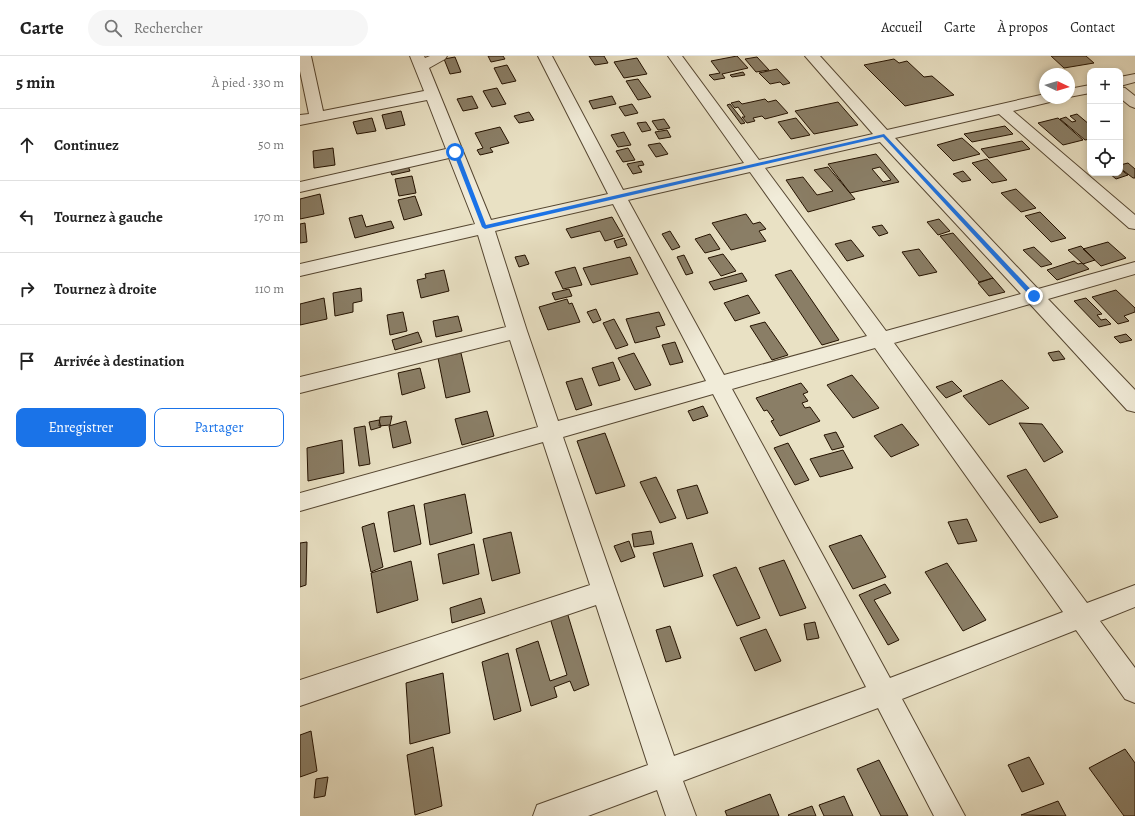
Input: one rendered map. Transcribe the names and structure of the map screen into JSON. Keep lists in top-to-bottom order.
{
  "north": "right",
  "page": {
    "header": "Carte",
    "search": "Rechercher",
    "nav": [
      "Accueil",
      "Carte",
      "À propos",
      "Contact"
    ],
    "heading": ["5 min", "À pied · 330 m"],
    "map_buttons": ["+", "−"],
    "list": [
      ["Continuez", "50 m"],
      ["Tournez à gauche", "170 m"],
      ["Tournez à droite", "110 m"],
      "Arrivée à destination"
    ],
    "buttons": ["Enregistrer", "Partager"]
  }
}
